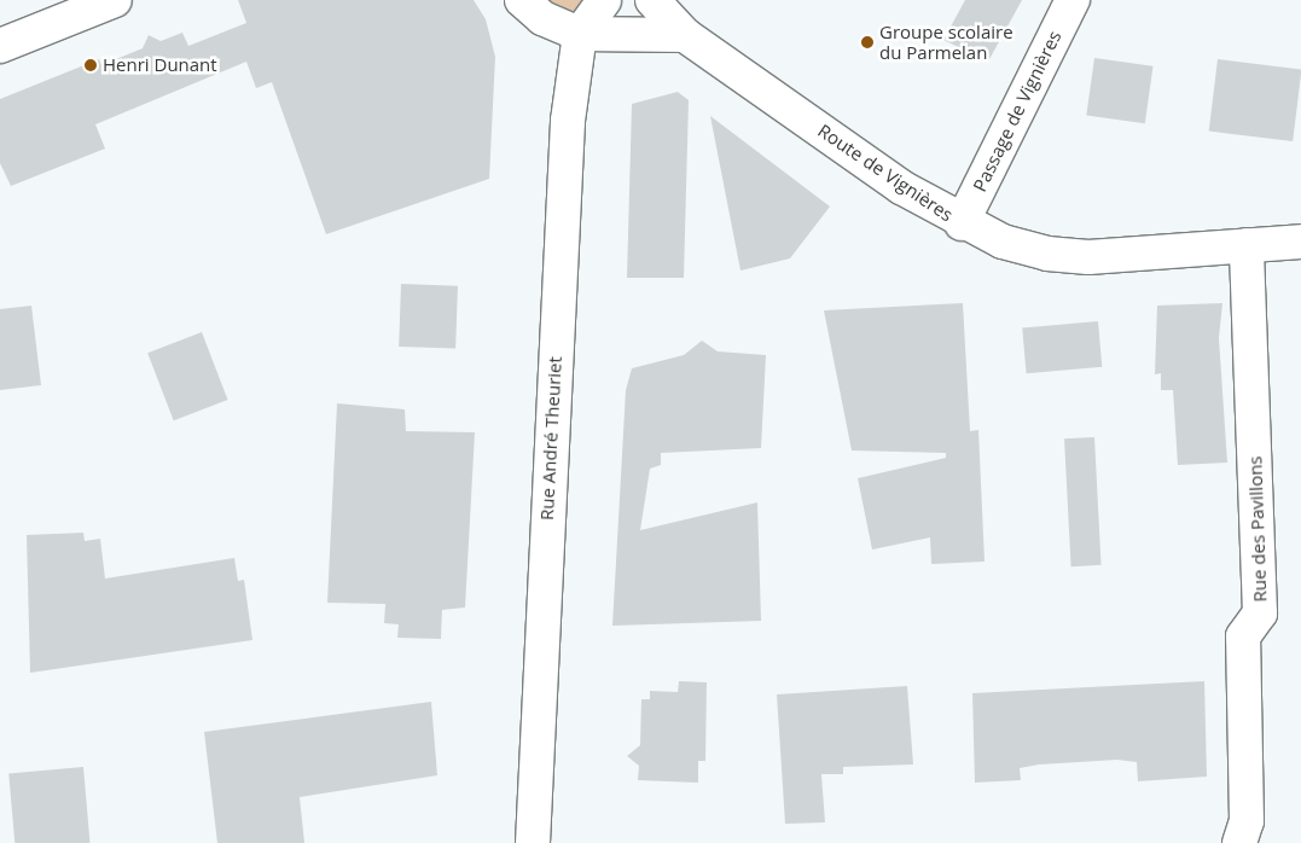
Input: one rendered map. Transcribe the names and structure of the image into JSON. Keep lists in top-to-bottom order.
{
  "streets": {
    "street": [
      "Passage de Vignières",
      "Route de Vignières",
      "Rue André Theuriet",
      "Rue des Pavillons"
    ]
  },
  "crossings": [
    ["Passage de Vignières", "Route de Vignières"],
    ["Route de Vignières", "Rue des Pavillons"]
  ],
  "places": ["Groupe scolaire du Parmelan", "Henri Dunant"]
}
